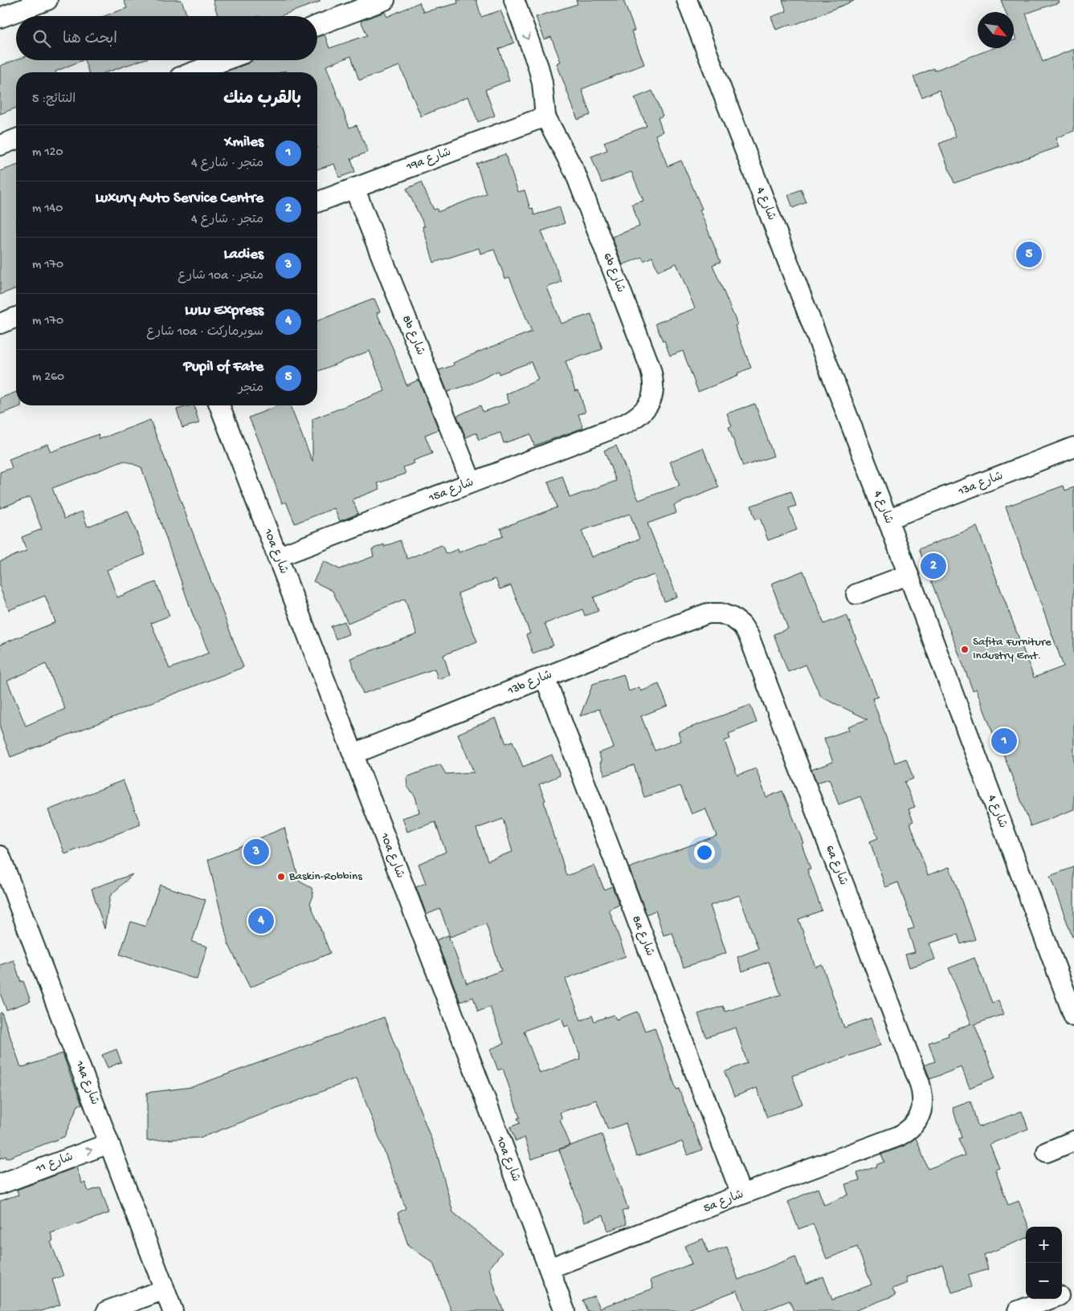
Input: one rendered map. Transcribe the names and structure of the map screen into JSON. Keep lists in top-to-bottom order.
{
  "streets": {
    "street": [
      "19a شارع",
      "شارع 4",
      "6b شارع",
      "8b شارع",
      "13a شارع",
      "15a شارع",
      "10a شارع",
      "13b شارع",
      "6a شارع",
      "8a شارع",
      "14a شارع",
      "شارع 11",
      "5a شارع"
    ]
  },
  "crossings": [
    ["19a شارع", "6b شارع"],
    ["19a شارع", "8b شارع"],
    ["شارع 4", "13a شارع"],
    ["6b شارع", "15a شارع"],
    ["8b شارع", "15a شارع"],
    ["15a شارع", "10a شارع"],
    ["10a شارع", "13b شارع"],
    ["10a شارع", "5a شارع"],
    ["13b شارع", "6a شارع"],
    ["13b شارع", "8a شارع"],
    ["6a شارع", "5a شارع"],
    ["8a شارع", "5a شارع"],
    ["14a شارع", "شارع 11"]
  ],
  "places": ["Safita Furniture Industry Emt.", "Baskin-Robbins"],
  "north": "bottom right",
  "page": {
    "search": "ابحث هنا",
    "heading": ["بالقرب منك", "النتائج: 5"],
    "list": [
      {
        "mark": "1",
        "name": "Xmiles",
        "note": "متجر · شارع 4",
        "value": "120 m"
      },
      {
        "mark": "2",
        "name": "Luxury Auto Service Centre",
        "note": "متجر · شارع 4",
        "value": "140 m"
      },
      {
        "mark": "3",
        "name": "Ladies",
        "note": "متجر · 10a شارع",
        "value": "170 m"
      },
      {
        "mark": "4",
        "name": "LuLu Express",
        "note": "سوبرماركت · 10a شارع",
        "value": "170 m"
      },
      {
        "mark": "5",
        "name": "Pupil of Fate",
        "note": "متجر",
        "value": "260 m"
      }
    ],
    "pins": [
      "5",
      "2",
      "1",
      "3",
      "4"
    ],
    "map_buttons": ["+", "−"]
  }
}
